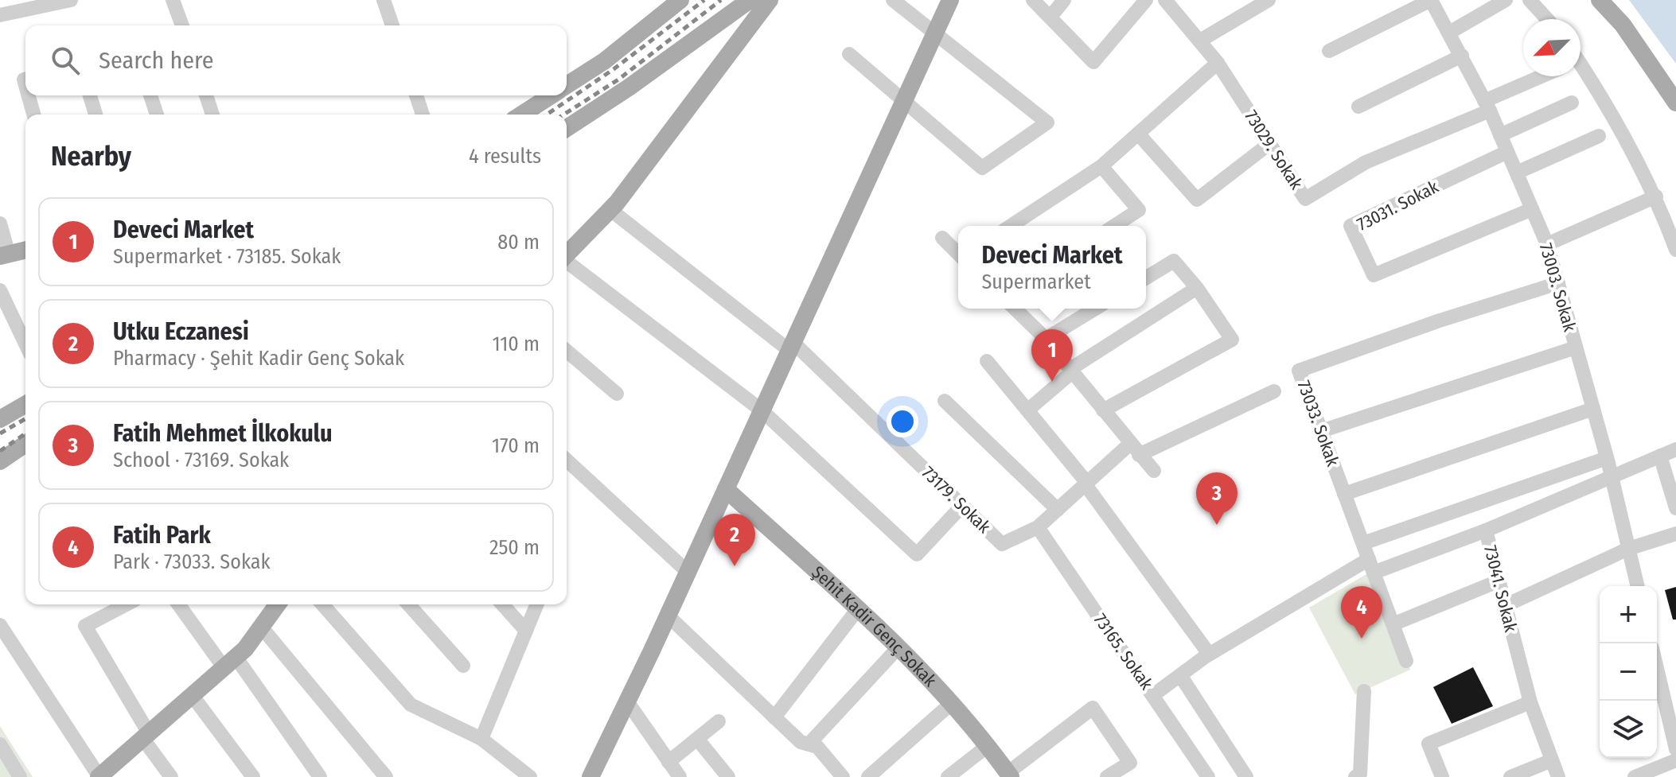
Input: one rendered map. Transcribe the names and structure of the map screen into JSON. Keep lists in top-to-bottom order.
{
  "streets": {
    "main road": ["Şehit Kadir Genç Sokak"],
    "street": [
      "73029. Sokak",
      "73031. Sokak",
      "73003. Sokak",
      "73033. Sokak",
      "73179. Sokak",
      "73041. Sokak",
      "73165. Sokak"
    ]
  },
  "crossings": [
    ["73029. Sokak", "73003. Sokak"],
    ["73031. Sokak", "73003. Sokak"],
    ["73003. Sokak", "73033. Sokak"],
    ["73003. Sokak", "73041. Sokak"],
    ["73179. Sokak", "73165. Sokak"]
  ],
  "north": "bottom left",
  "page": {
    "search": "Search here",
    "heading": ["Nearby", "4 results"],
    "list": [
      {
        "mark": "1",
        "name": "Deveci Market",
        "note": "Supermarket · 73185. Sokak",
        "value": "80 m"
      },
      {
        "mark": "2",
        "name": "Utku Eczanesi",
        "note": "Pharmacy · Şehit Kadir Genç Sokak",
        "value": "110 m"
      },
      {
        "mark": "3",
        "name": "Fatih Mehmet İlkokulu",
        "note": "School · 73169. Sokak",
        "value": "170 m"
      },
      {
        "mark": "4",
        "name": "Fatih Park",
        "note": "Park · 73033. Sokak",
        "value": "250 m"
      }
    ],
    "popup": ["Deveci Market", "Supermarket"],
    "pins": [
      "1",
      "3",
      "2",
      "4"
    ],
    "map_buttons": ["+", "−"]
  }
}
